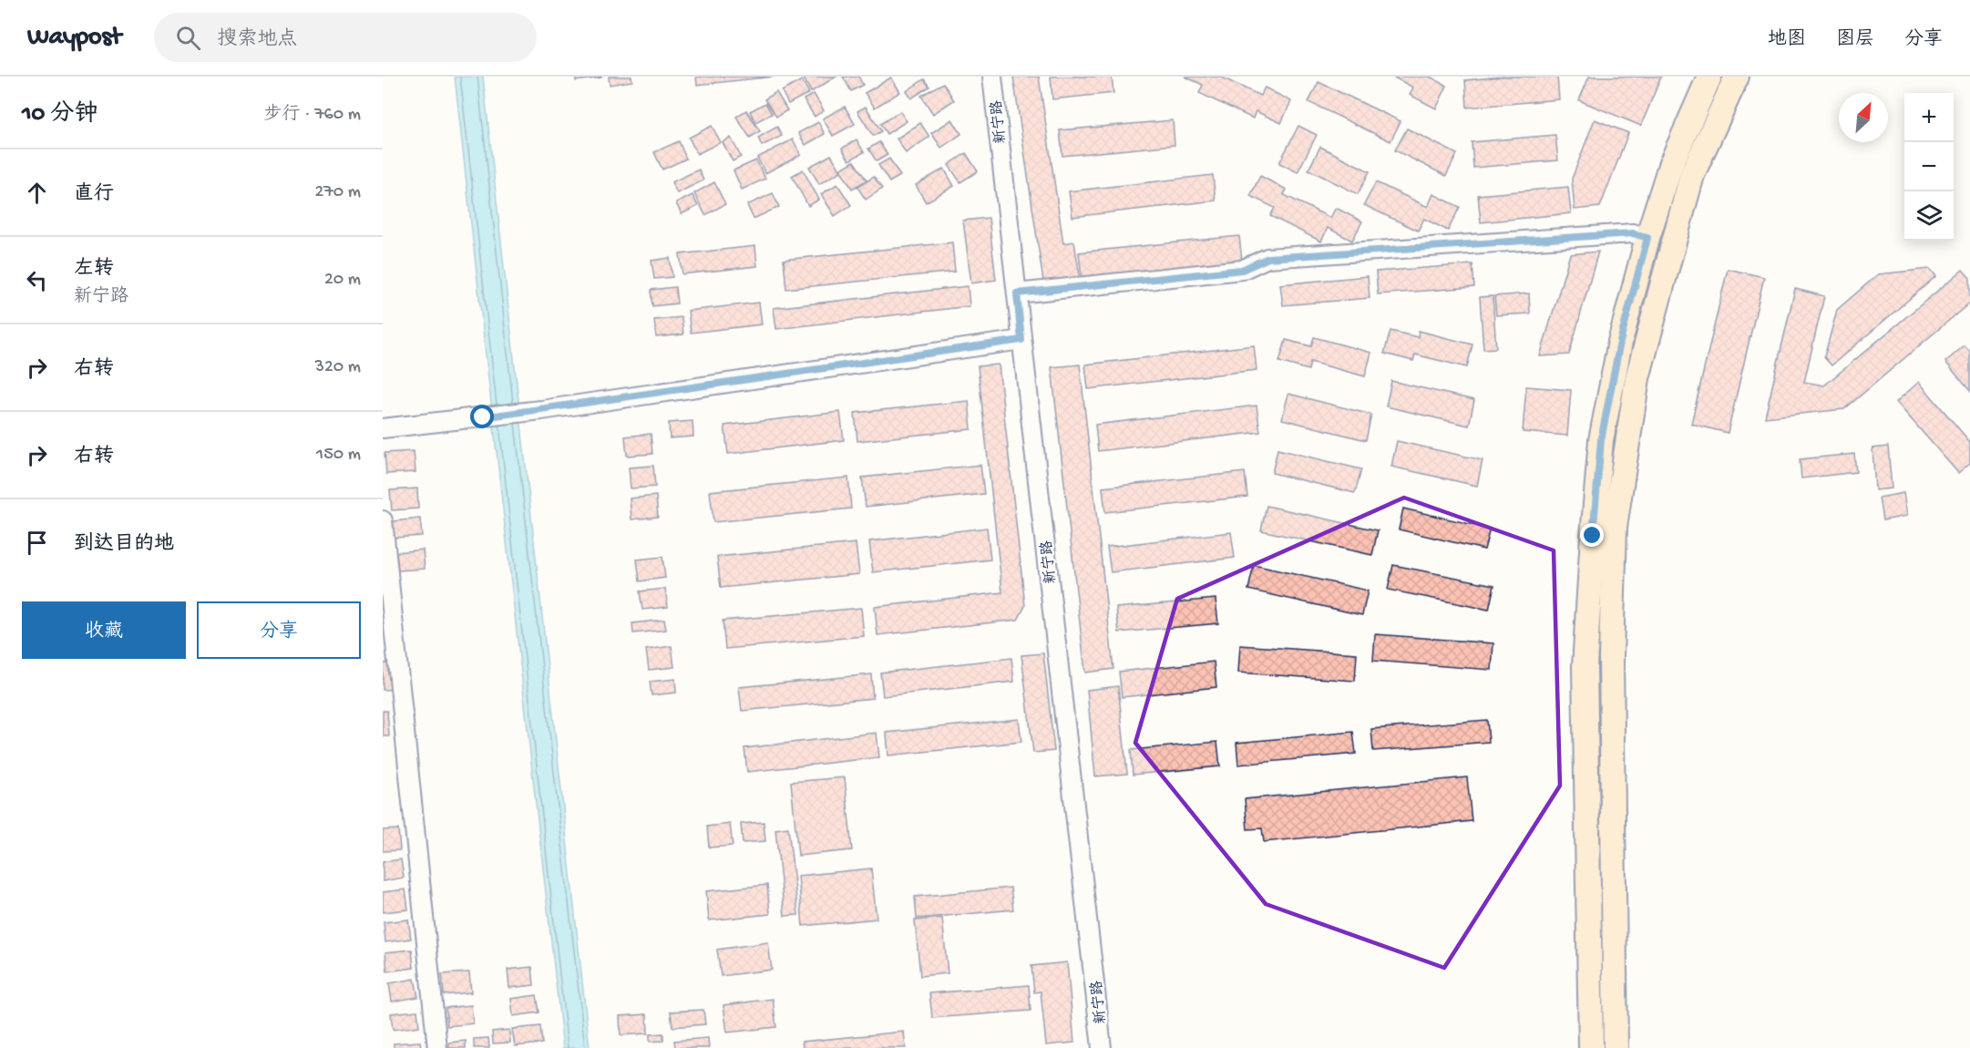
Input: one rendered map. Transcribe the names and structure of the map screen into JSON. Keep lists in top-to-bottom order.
{
  "streets": {
    "street": ["新宁路"]
  },
  "north": "top right",
  "page": {
    "header": "Waypost",
    "search": "搜索地点",
    "nav": ["地图", "图层", "分享"],
    "heading": ["10 分钟", "步行 · 760 m"],
    "map_buttons": ["+", "−"],
    "list": [
      ["直行", "270 m"],
      ["左转", "新宁路", "20 m"],
      ["右转", "320 m"],
      ["右转", "150 m"],
      "到达目的地"
    ],
    "buttons": ["收藏", "分享"]
  }
}
